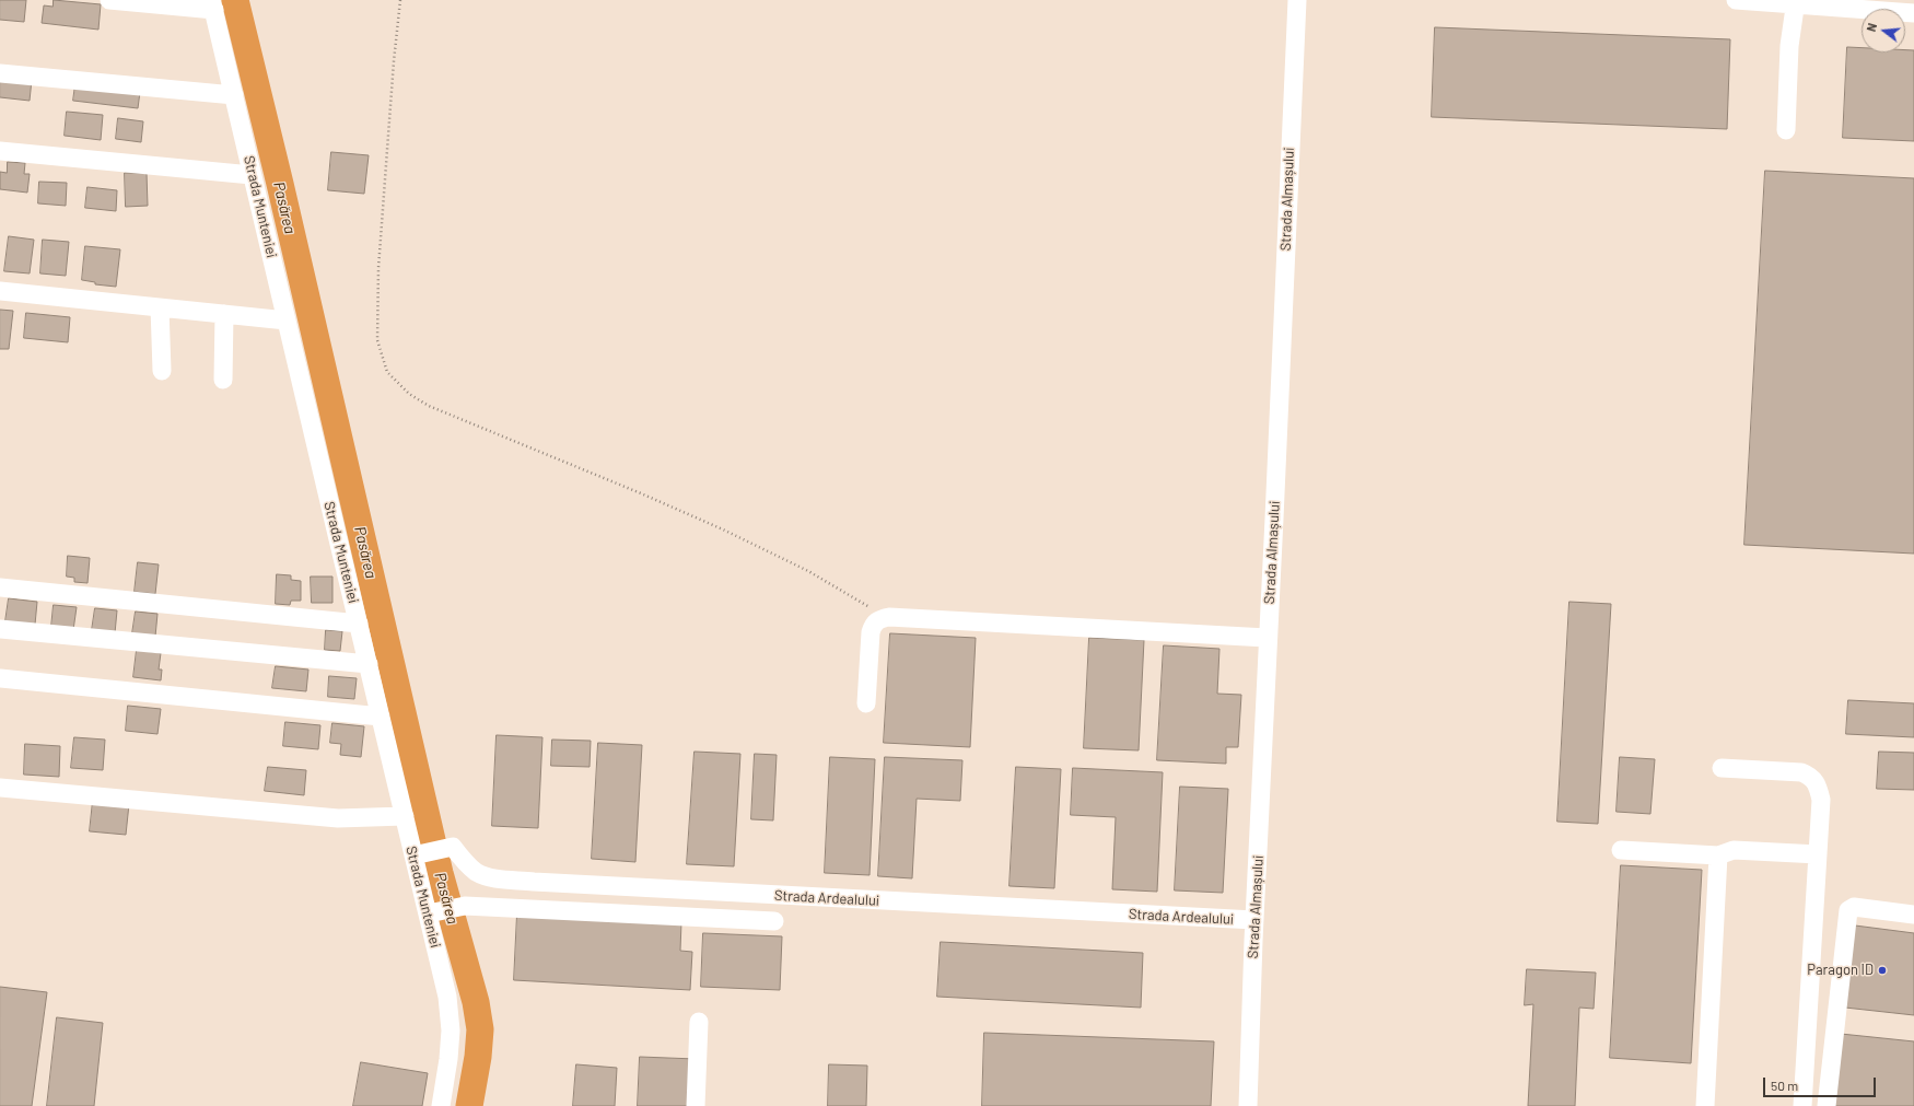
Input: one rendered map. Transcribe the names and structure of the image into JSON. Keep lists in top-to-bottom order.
{
  "streets": {
    "street": ["Strada Almașului", "Strada Munteniei", "Strada Ardealului"]
  },
  "crossings": [
    ["Strada Almașului", "Strada Ardealului"],
    ["Strada Munteniei", "Strada Ardealului"]
  ],
  "water": ["Pasărea"],
  "places": ["Paragon ID"],
  "scale_bar": "50 m",
  "north": "left"
}
